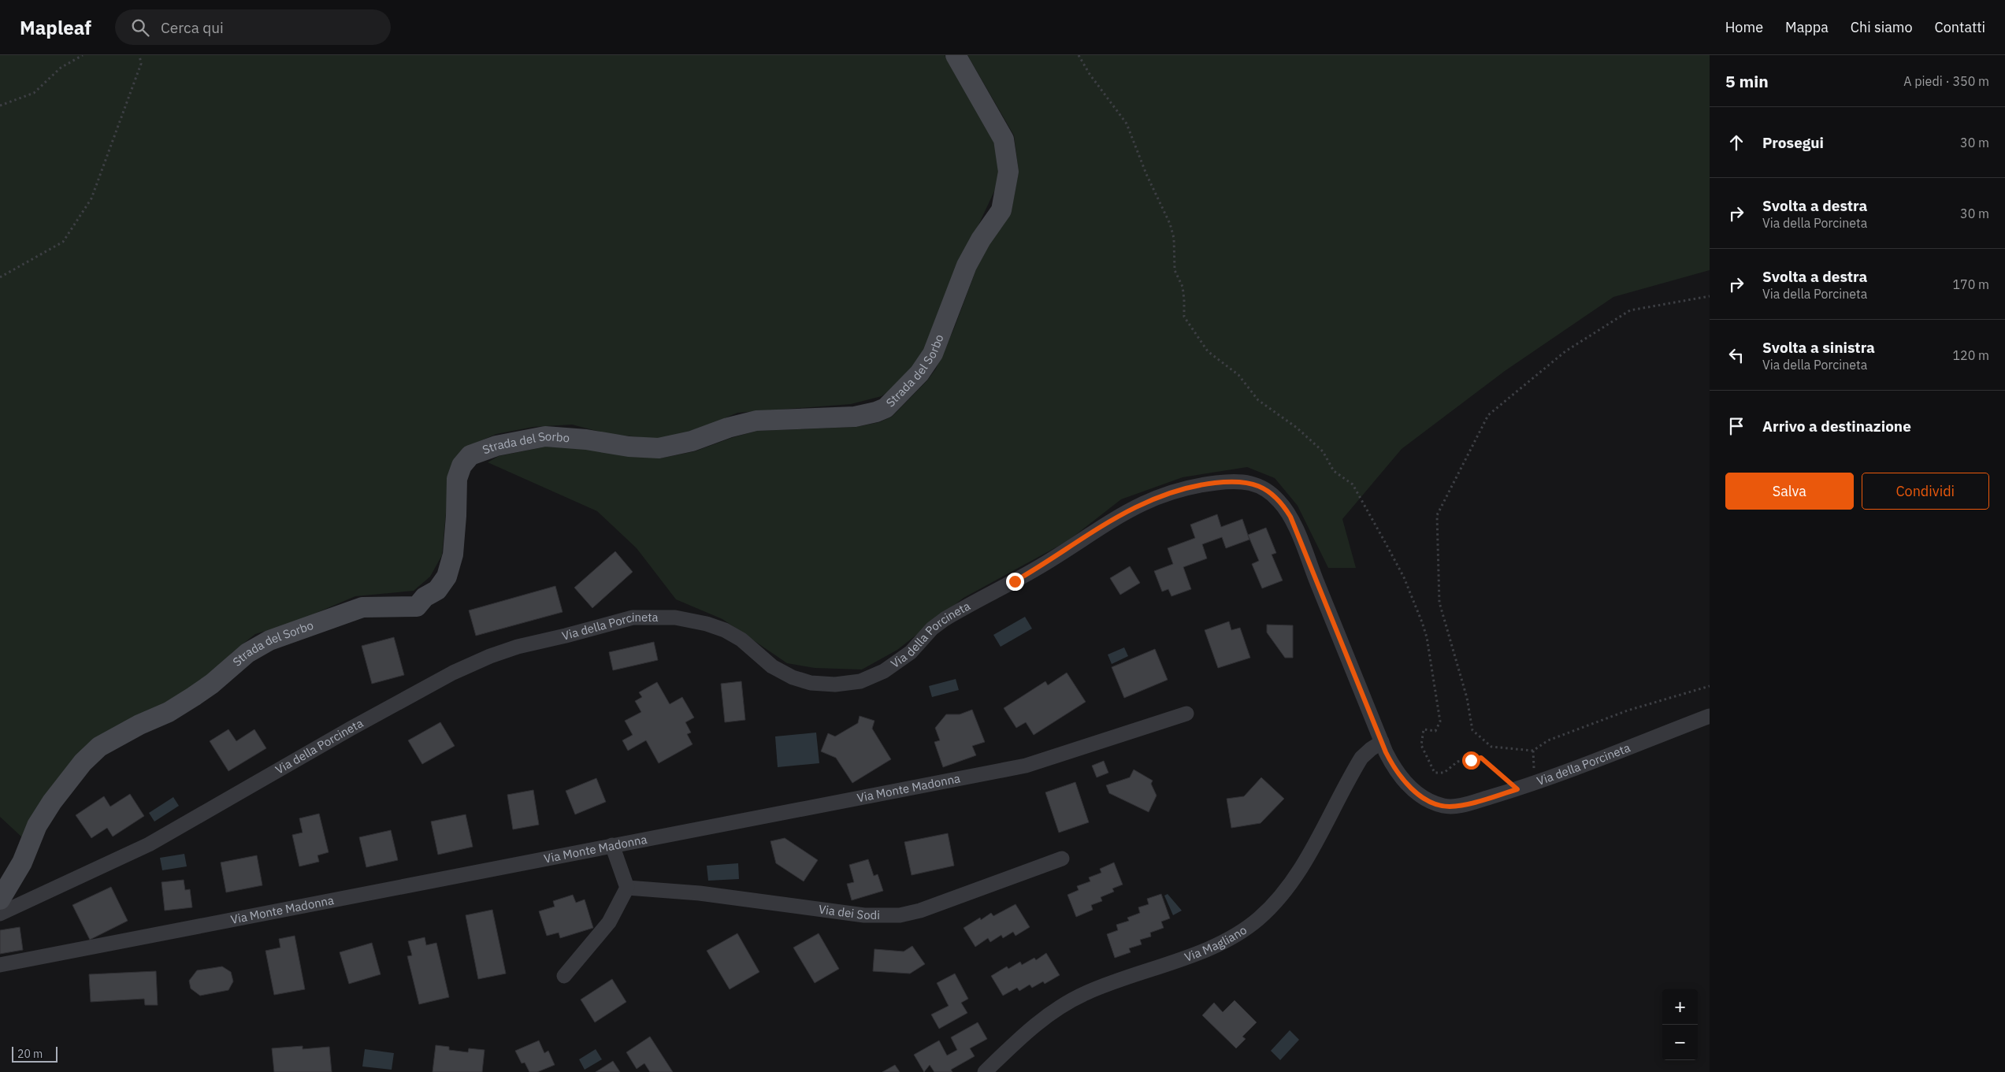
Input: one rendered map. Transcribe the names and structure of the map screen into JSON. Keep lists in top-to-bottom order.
{
  "streets": {
    "street": [
      "Strada del Sorbo",
      "Via della Porcineta",
      "Via Monte Madonna",
      "Via dei Sodi",
      "Via Magliano"
    ]
  },
  "crossings": [
    ["Via della Porcineta", "Via Magliano"]
  ],
  "scale_bar": "20 m",
  "page": {
    "header": "Mapleaf",
    "search": "Cerca qui",
    "nav": [
      "Home",
      "Mappa",
      "Chi siamo",
      "Contatti"
    ],
    "heading": ["5 min", "A piedi · 350 m"],
    "list": [
      ["Prosegui", "30 m"],
      ["Svolta a destra", "Via della Porcineta", "30 m"],
      ["Svolta a destra", "Via della Porcineta", "170 m"],
      ["Svolta a sinistra", "Via della Porcineta", "120 m"],
      "Arrivo a destinazione"
    ],
    "buttons": ["Salva", "Condividi"],
    "map_buttons": ["+", "−"],
    "scale": "20 m"
  }
}
